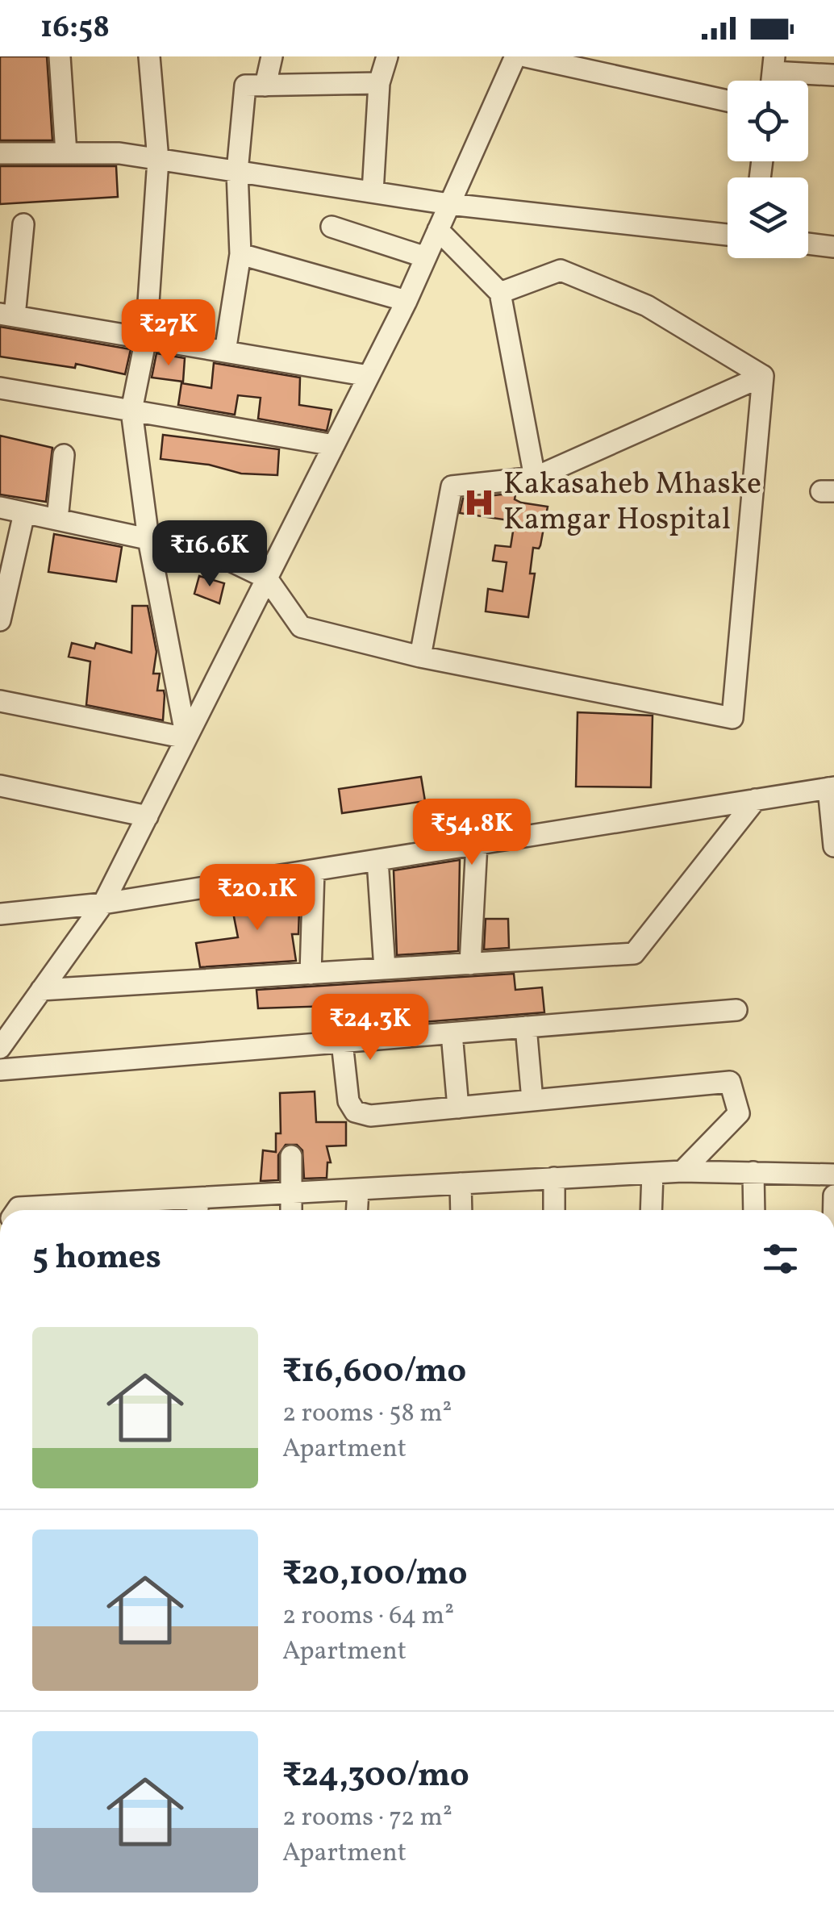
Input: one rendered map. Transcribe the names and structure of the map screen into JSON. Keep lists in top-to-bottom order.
{
  "places": {
    "hospital": ["Kakasaheb Mhaske Kamgar Hospital"]
  },
  "page": {
    "status": "16:58",
    "price": [
      "₹27K",
      "₹16.6K",
      "₹54.8K",
      "₹20.1K",
      "₹24.3K"
    ],
    "heading": "5 homes",
    "list": [
      {
        "name": "₹16,600/mo",
        "note": "2 rooms · 58 m² · Apartment"
      },
      {
        "name": "₹20,100/mo",
        "note": "2 rooms · 64 m² · Apartment"
      },
      {
        "name": "₹24,300/mo",
        "note": "2 rooms · 72 m² · Apartment"
      }
    ]
  }
}
